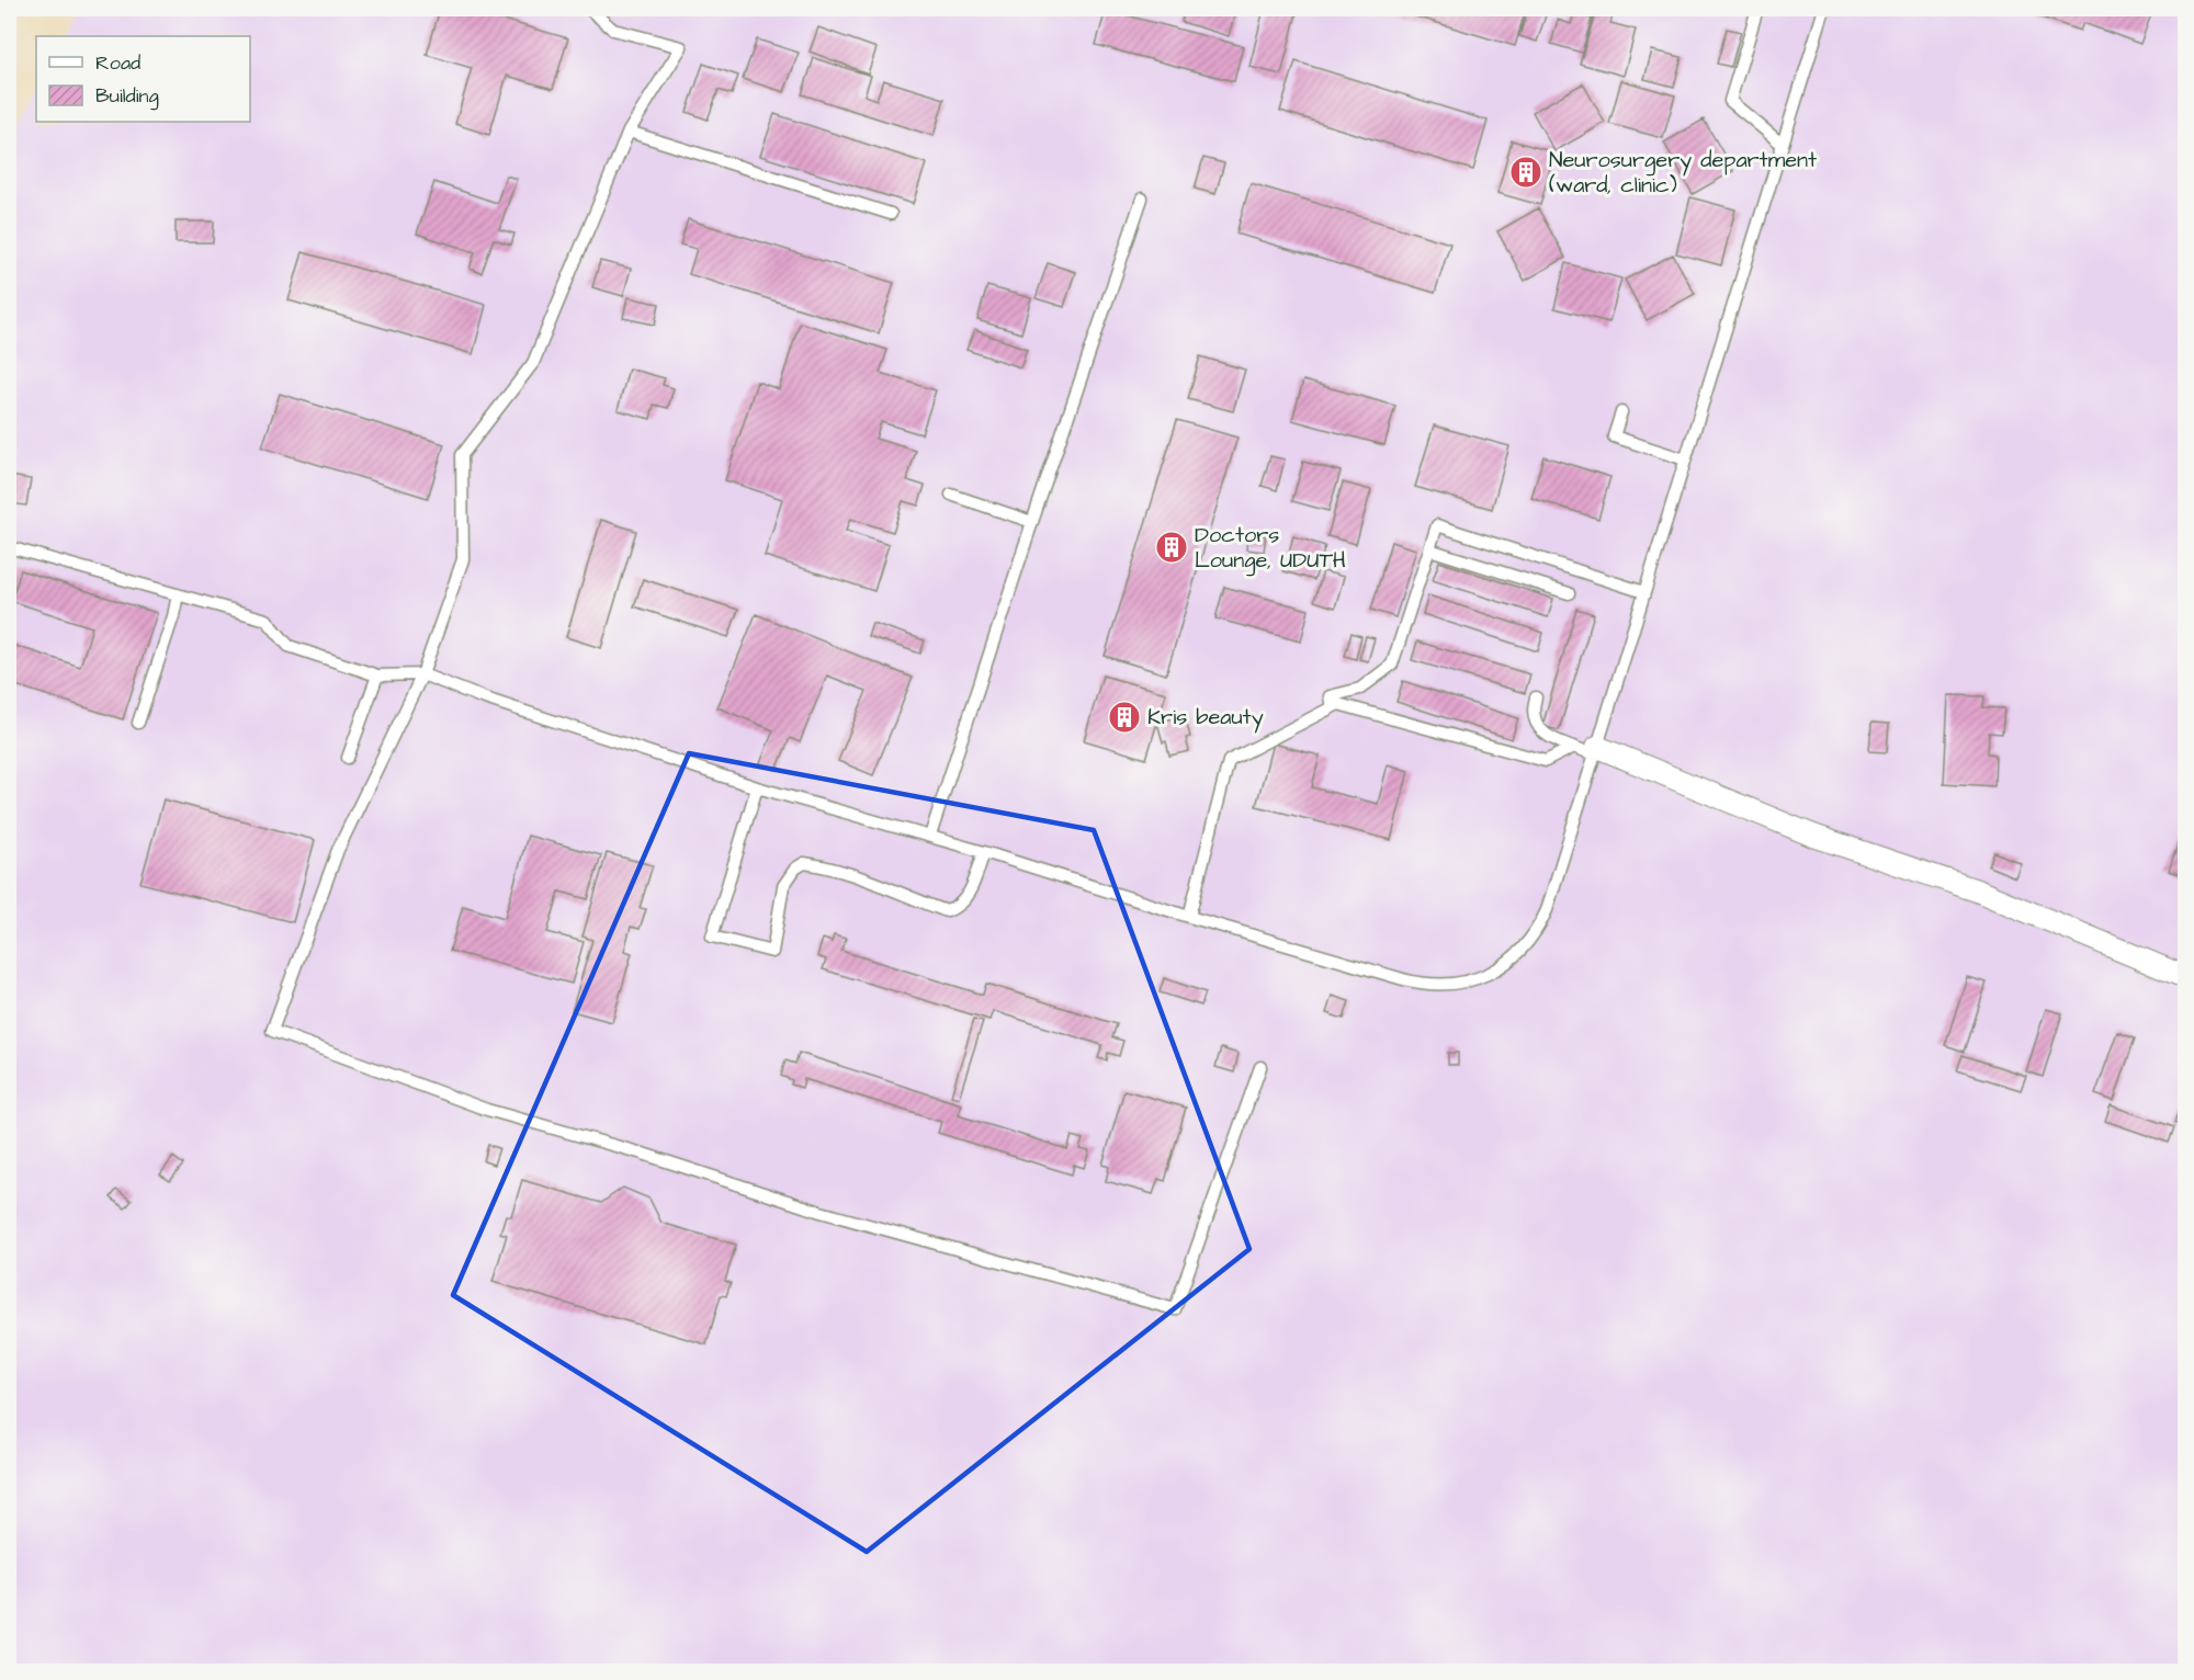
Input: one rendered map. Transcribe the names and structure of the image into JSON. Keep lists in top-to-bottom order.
{
  "places": {
    "building": ["Neurosurgery department (ward, clinic)", "Doctors Lounge, UDUTH", "Kris beauty"]
  },
  "legend": ["Road", "Building"]
}
